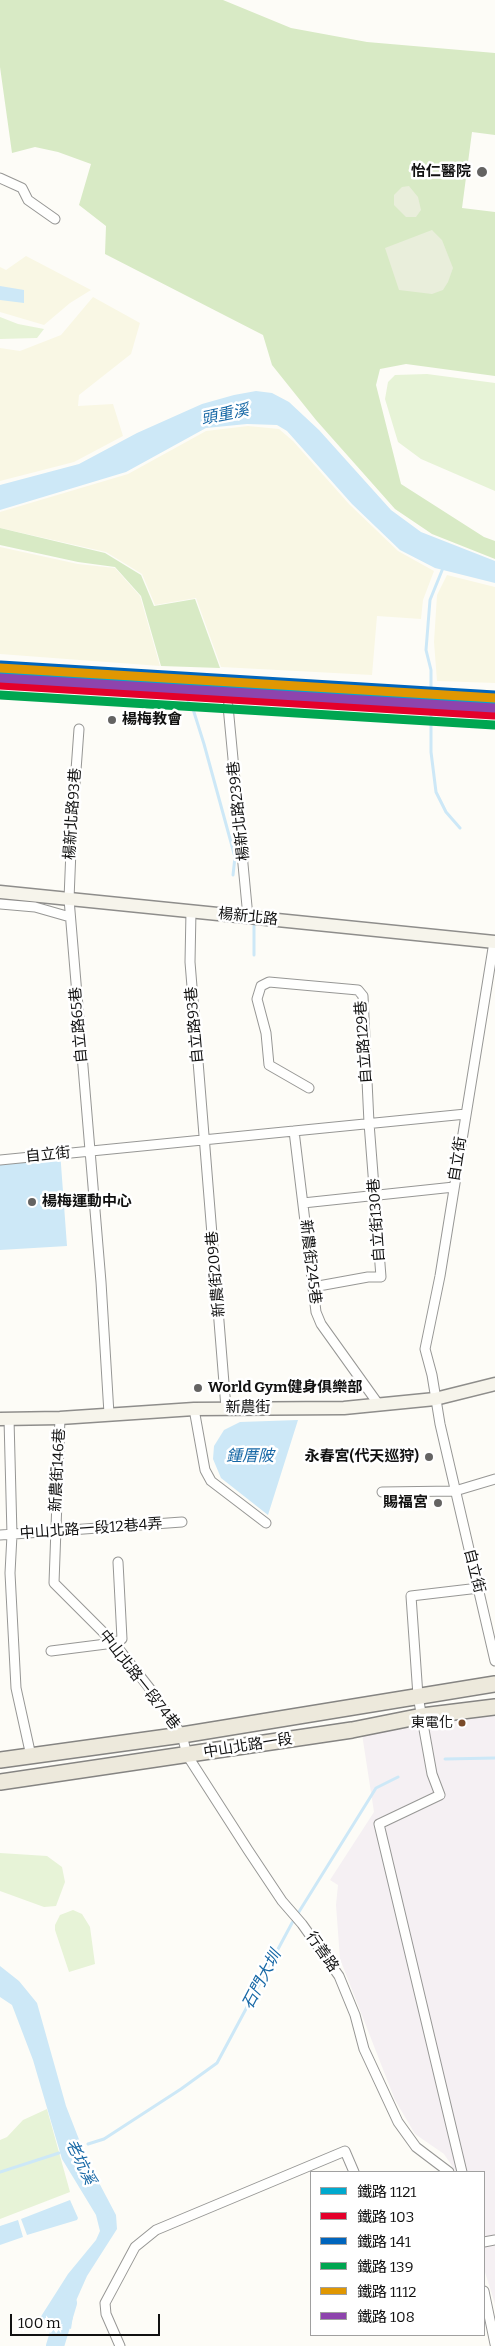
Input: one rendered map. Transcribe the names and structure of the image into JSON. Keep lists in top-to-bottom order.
{
  "streets": {
    "main road": ["中山北路一段"],
    "street": [
      "楊新北路239巷",
      "楊新北路93巷",
      "楊新北路",
      "自立路65巷",
      "自立路93巷",
      "自立路129巷",
      "自立街",
      "自立街130巷",
      "新農街245巷",
      "新農街209巷",
      "新農街",
      "新農街146巷",
      "中山北路一段12巷4弄",
      "中山北路一段74巷",
      "行善路"
    ]
  },
  "crossings": [
    ["楊新北路239巷", "楊新北路"],
    ["楊新北路93巷", "楊新北路"],
    ["楊新北路93巷", "自立路65巷"],
    ["楊新北路", "自立路65巷"],
    ["楊新北路", "自立路93巷"],
    ["自立路65巷", "自立街"],
    ["自立路65巷", "新農街"],
    ["自立路93巷", "自立街"],
    ["自立路93巷", "新農街209巷"],
    ["自立路129巷", "自立街"],
    ["自立路129巷", "自立街130巷"],
    ["自立街", "自立街130巷"],
    ["自立街", "新農街245巷"],
    ["自立街", "新農街209巷"],
    ["自立街", "新農街"],
    ["自立街130巷", "新農街245巷"],
    ["新農街245巷", "新農街"],
    ["新農街209巷", "新農街"],
    ["新農街", "新農街146巷"],
    ["新農街146巷", "中山北路一段12巷4弄"],
    ["新農街146巷", "中山北路一段74巷"],
    ["中山北路一段74巷", "中山北路一段"],
    ["中山北路一段74巷", "行善路"],
    ["中山北路一段", "行善路"]
  ],
  "water": [
    "頭重溪",
    "鍾厝陂",
    "石門大圳",
    "老坑溪"
  ],
  "places": [
    "怡仁醫院",
    "楊梅教會",
    "楊梅運動中心",
    "World Gym健身俱樂部",
    "永春宮(代天巡狩)",
    "賜福宮",
    "東電化"
  ],
  "lines": [
    "rail line 141",
    "rail line 1112",
    "rail line 1121",
    "rail line 108",
    "rail line 103",
    "rail line 139"
  ],
  "legend": [
    "鐵路 1121",
    "鐵路 103",
    "鐵路 141",
    "鐵路 139",
    "鐵路 1112",
    "鐵路 108"
  ],
  "scale_bar": "100 m"
}
